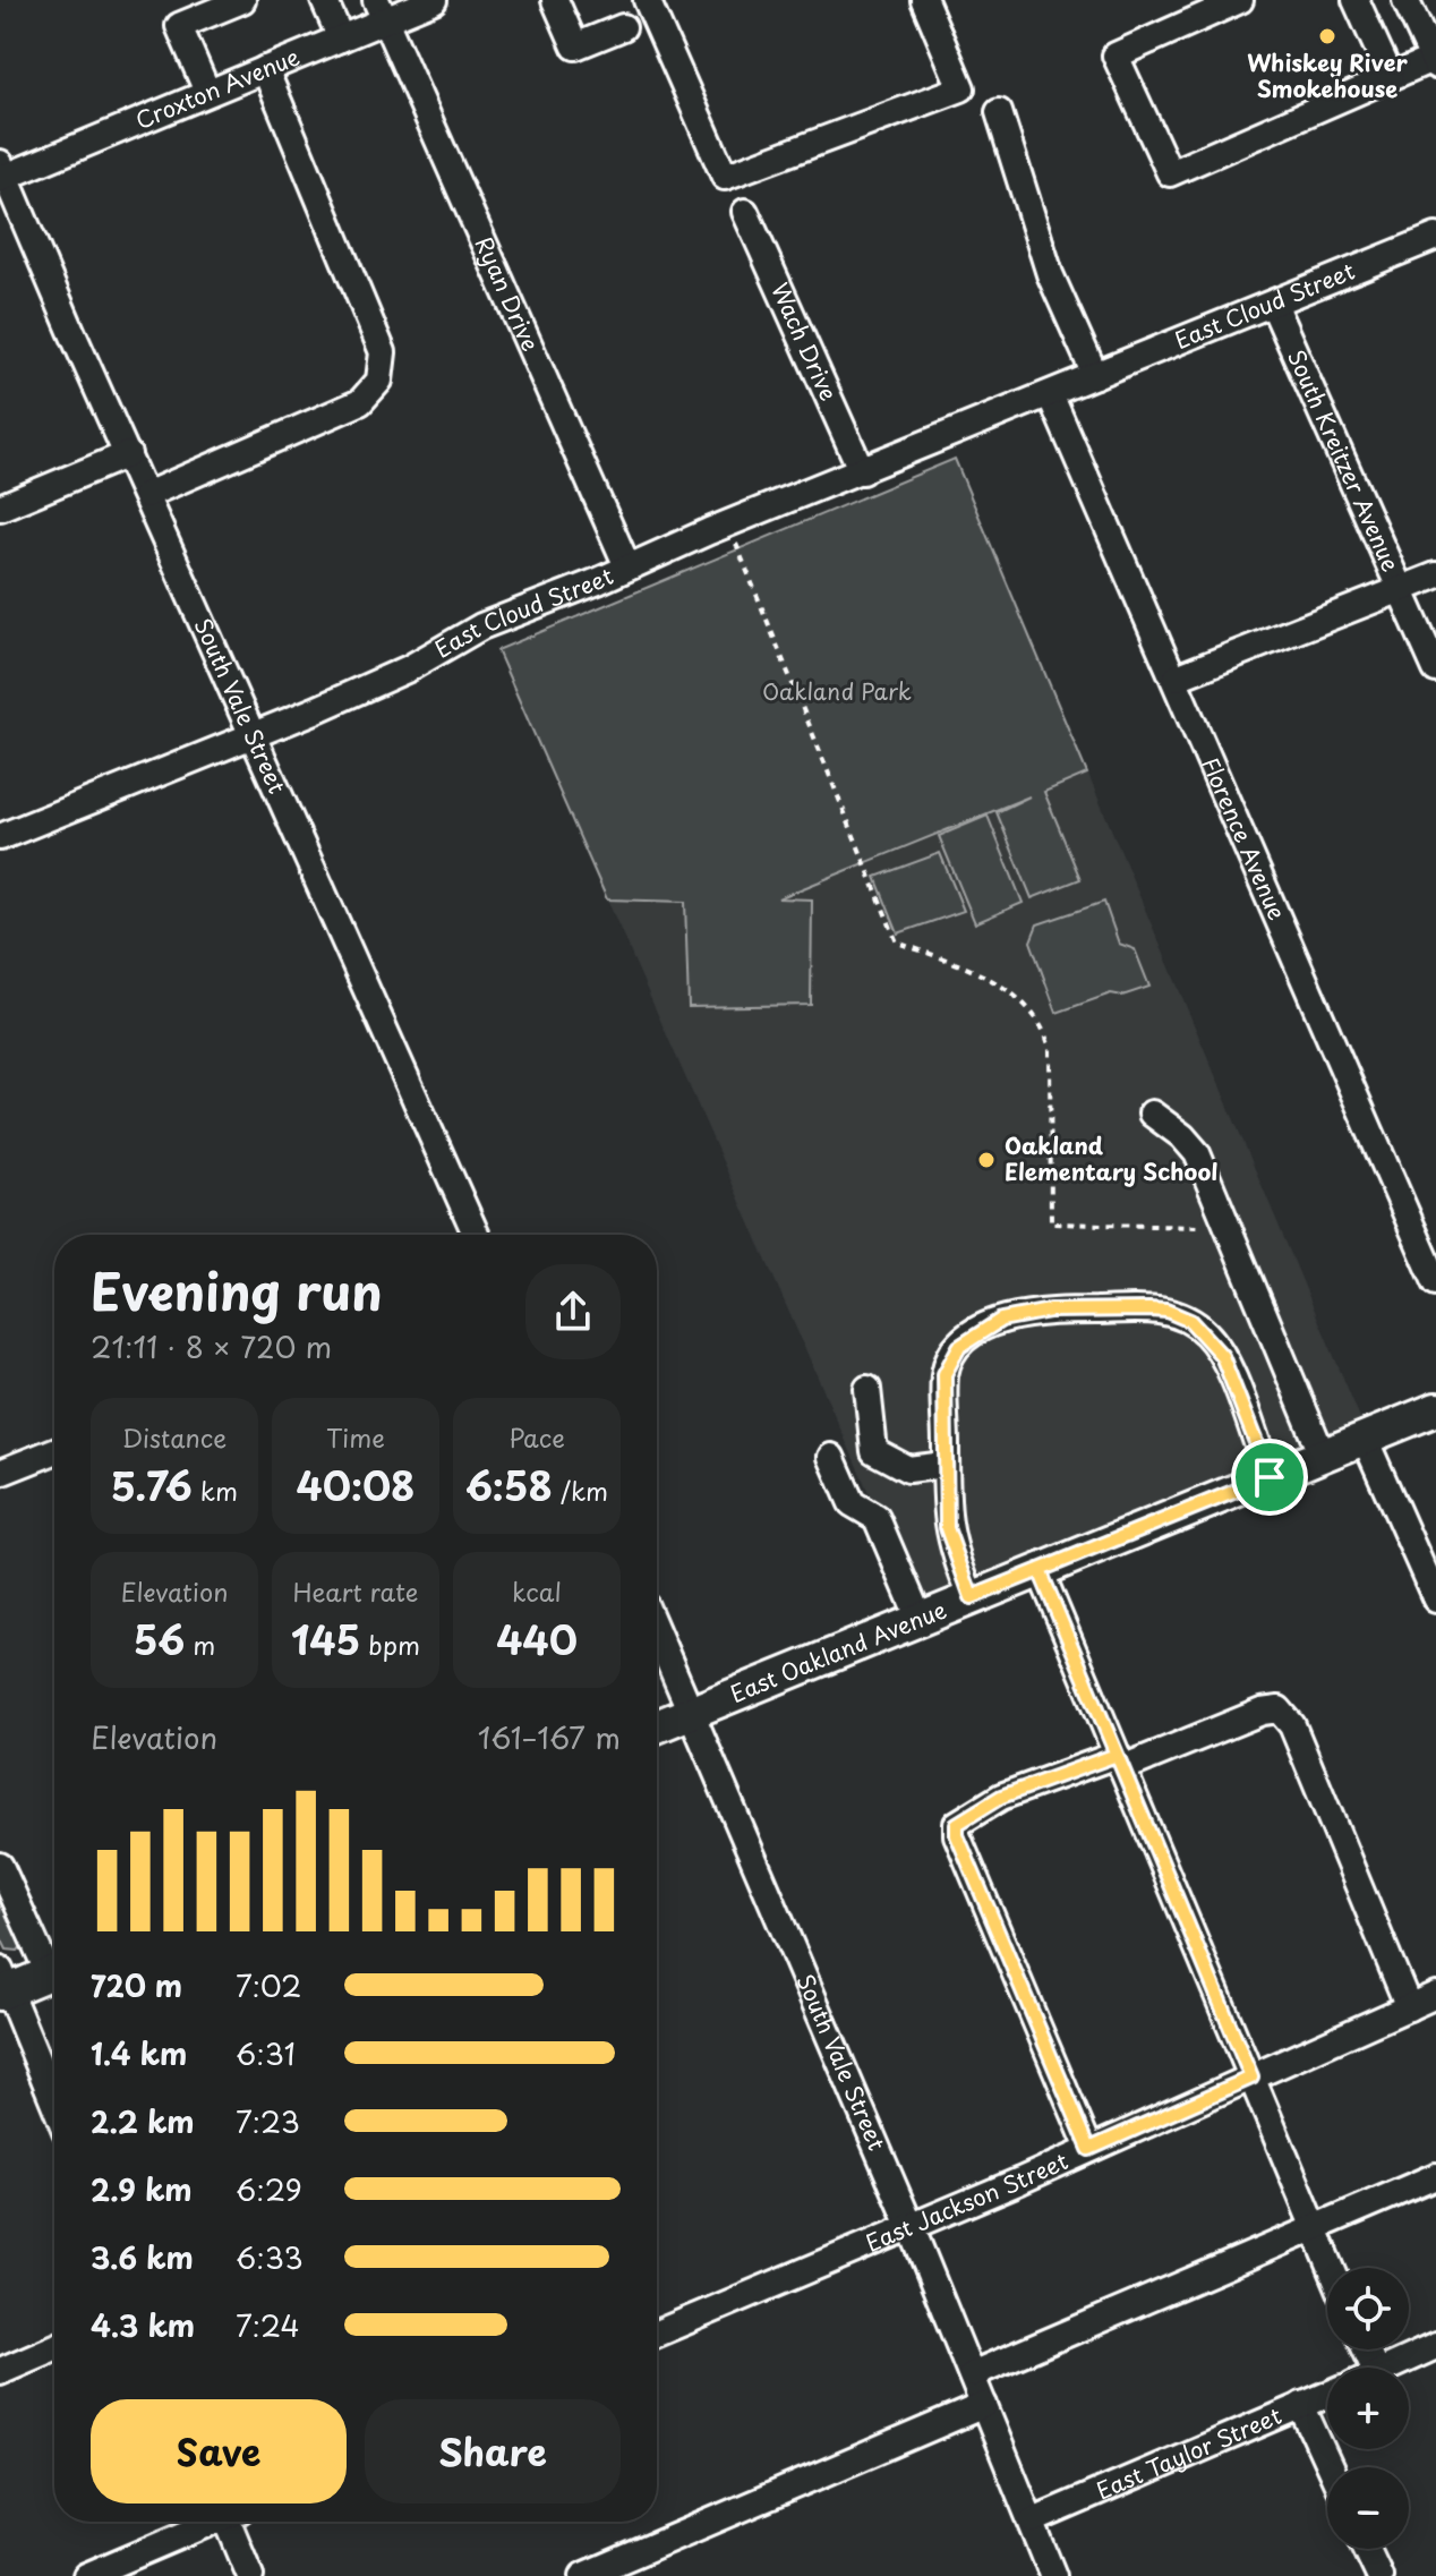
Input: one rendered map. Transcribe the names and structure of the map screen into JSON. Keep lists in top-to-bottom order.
{
  "streets": {
    "main road": ["East Oakland Avenue"],
    "street": [
      "Croxton Avenue",
      "Ryan Drive",
      "East Cloud Street",
      "Wach Drive",
      "South Kreitzer Avenue",
      "South Vale Street",
      "Florence Avenue",
      "East Jackson Street",
      "East Taylor Street"
    ]
  },
  "crossings": [
    ["Croxton Avenue", "Ryan Drive"],
    ["Croxton Avenue", "South Vale Street"],
    ["Ryan Drive", "East Cloud Street"],
    ["East Cloud Street", "Wach Drive"],
    ["East Cloud Street", "South Kreitzer Avenue"],
    ["East Cloud Street", "South Vale Street"],
    ["East Cloud Street", "Florence Avenue"],
    ["South Vale Street", "East Oakland Avenue"],
    ["South Vale Street", "East Jackson Street"],
    ["South Vale Street", "East Taylor Street"]
  ],
  "parks": ["Oakland Park"],
  "places": ["Whiskey River Smokehouse", "Oakland Elementary School"],
  "page": {
    "heading": ["Evening run", "21:11 · 8 × 720 m"],
    "stats": [
      ["Distance", "5.76 km"],
      ["Time", "40:08"],
      ["Pace", "6:58 /km"],
      ["Elevation", "56 m"],
      ["Heart rate", "145 bpm"],
      ["kcal", "440"]
    ],
    "chart": ["Elevation", "161–167 m"],
    "list": [
      {
        "name": "720 m",
        "note": "7:02"
      },
      {
        "name": "1.4 km",
        "note": "6:31"
      },
      {
        "name": "2.2 km",
        "note": "7:23"
      },
      {
        "name": "2.9 km",
        "note": "6:29"
      },
      {
        "name": "3.6 km",
        "note": "6:33"
      },
      {
        "name": "4.3 km",
        "note": "7:24"
      }
    ],
    "map_buttons": ["+", "−"],
    "buttons": ["Save", "Share"]
  }
}
